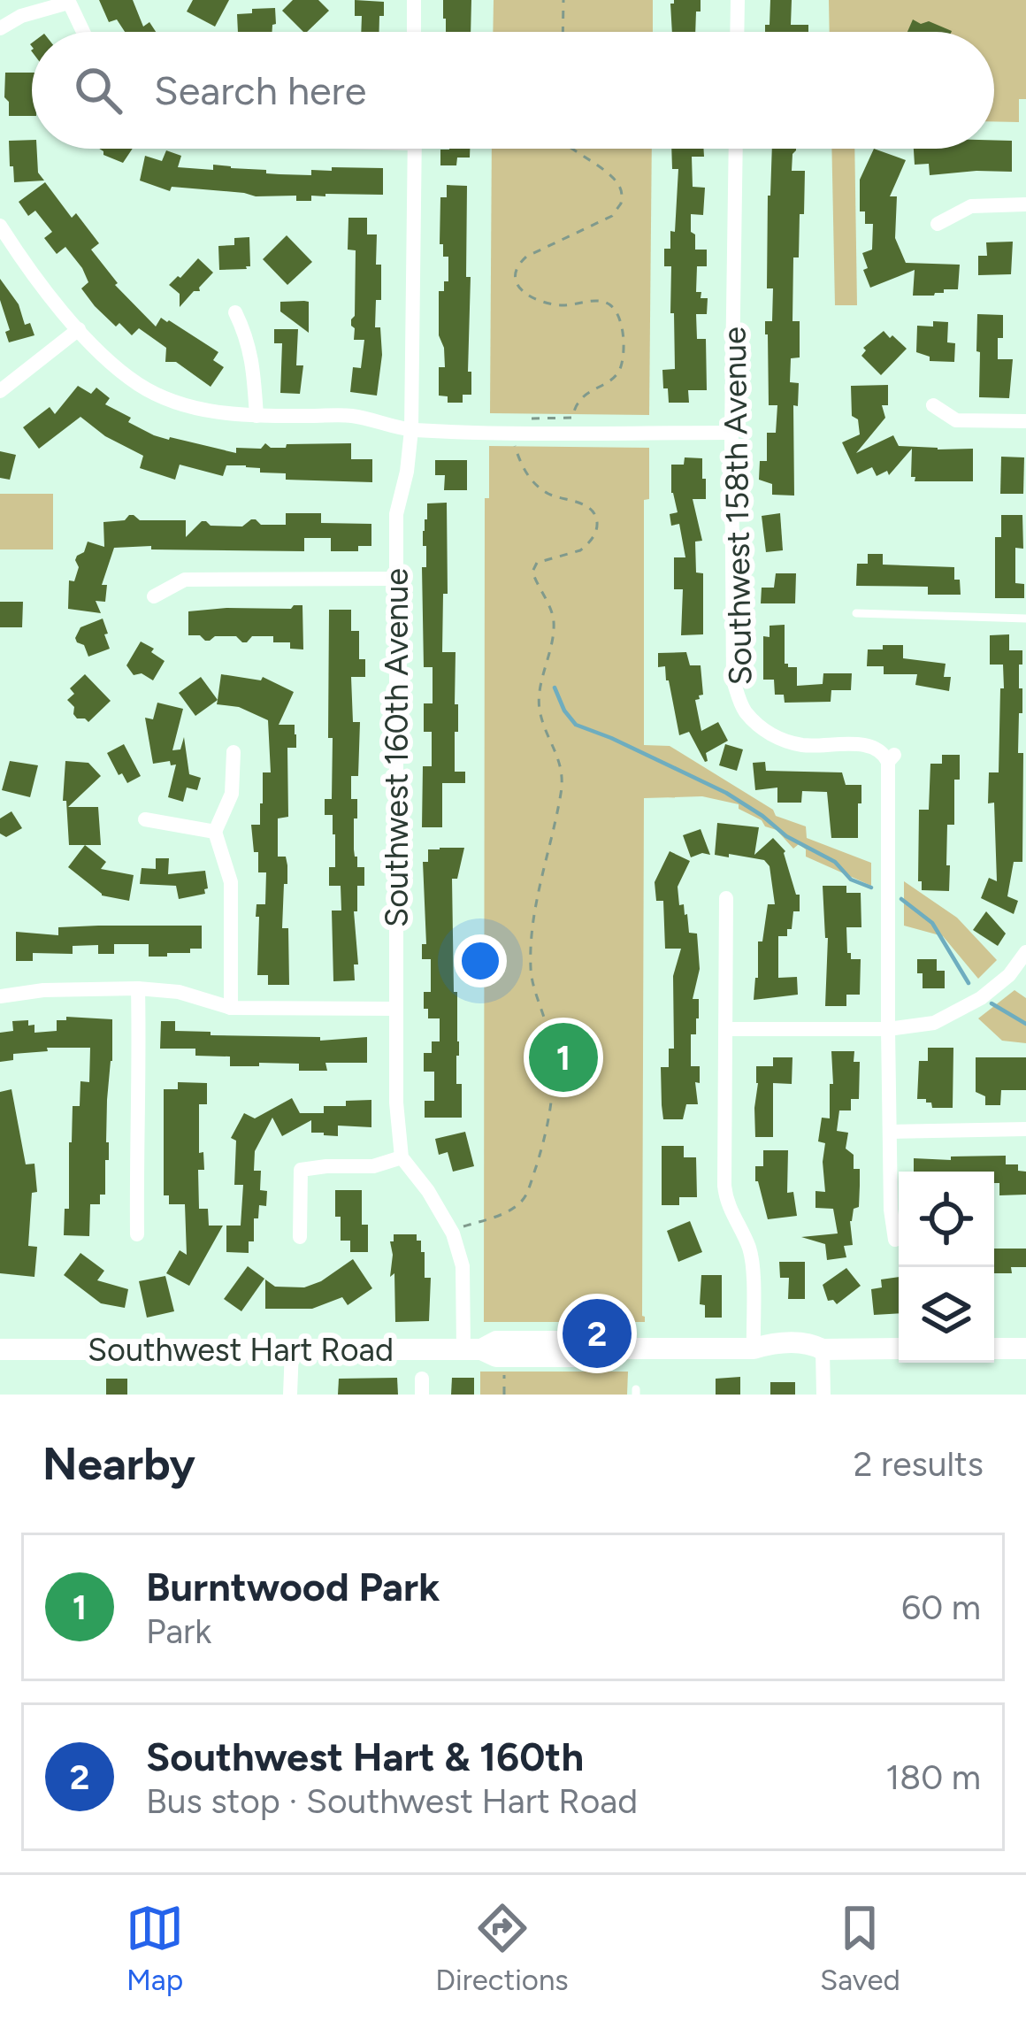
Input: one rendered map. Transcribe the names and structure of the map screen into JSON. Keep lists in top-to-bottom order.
{
  "streets": {
    "main road": ["Southwest Hart Road"],
    "street": ["Southwest 158th Avenue", "Southwest 160th Avenue"]
  },
  "page": {
    "search": "Search here",
    "pins": ["1", "2"],
    "heading": ["Nearby", "2 results"],
    "list": [
      {
        "mark": "1",
        "name": "Burntwood Park",
        "note": "Park",
        "value": "60 m"
      },
      {
        "mark": "2",
        "name": "Southwest Hart & 160th",
        "note": "Bus stop · Southwest Hart Road",
        "value": "180 m"
      }
    ],
    "nav": ["Map", "Directions", "Saved"]
  }
}
